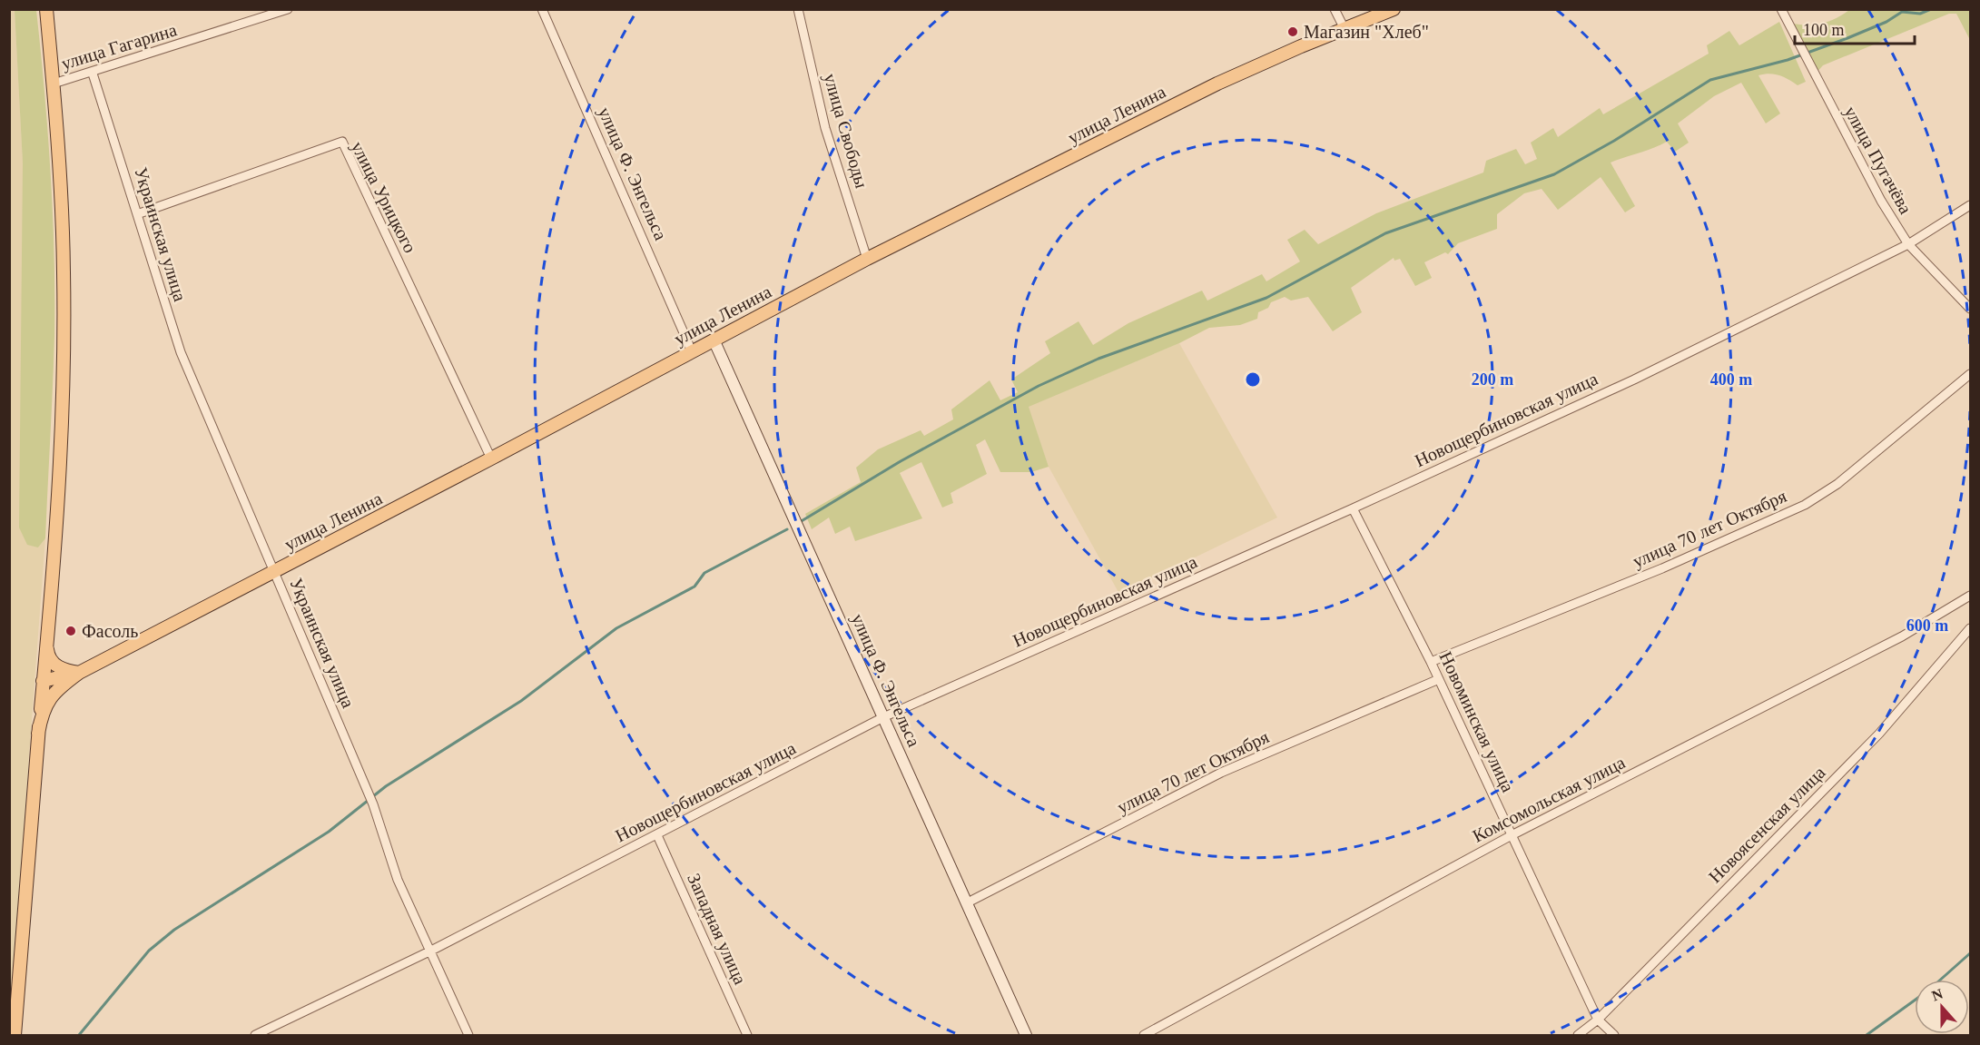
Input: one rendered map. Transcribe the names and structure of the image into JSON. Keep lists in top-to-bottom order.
{
  "streets": {
    "main road": ["улица Ленина", "улица Ф. Энгельса"],
    "street": [
      "улица Гагарина",
      "улица Свободы",
      "улица Пугачёва",
      "улица Урицкого",
      "Украинская улица",
      "Новощербиновская улица",
      "улица 70 лет Октября",
      "Новоминская улица",
      "Комсомольская улица",
      "Новоясенская улица",
      "Западная улица"
    ]
  },
  "crossings": [
    ["улица Гагарина", "Украинская улица"],
    ["улица Ленина", "улица Свободы"],
    ["улица Ленина", "улица Ф. Энгельса"],
    ["улица Ленина", "улица Урицкого"],
    ["улица Ленина", "Украинская улица"],
    ["улица Пугачёва", "Новощербиновская улица"],
    ["улица Ф. Энгельса", "Новощербиновская улица"],
    ["улица Ф. Энгельса", "улица 70 лет Октября"],
    ["улица Урицкого", "Украинская улица"],
    ["Украинская улица", "Новощербиновская улица"],
    ["Новощербиновская улица", "Новоминская улица"],
    ["Новощербиновская улица", "Западная улица"],
    ["улица 70 лет Октября", "Новоминская улица"],
    ["Новоминская улица", "Комсомольская улица"],
    ["Новоминская улица", "Новоясенская улица"]
  ],
  "places": ["Магазин \"Хлеб\"", "Фасоль"],
  "scale_bar": "100 m",
  "north": "top",
  "rings": ["200 m", "400 m", "600 m"]
}
